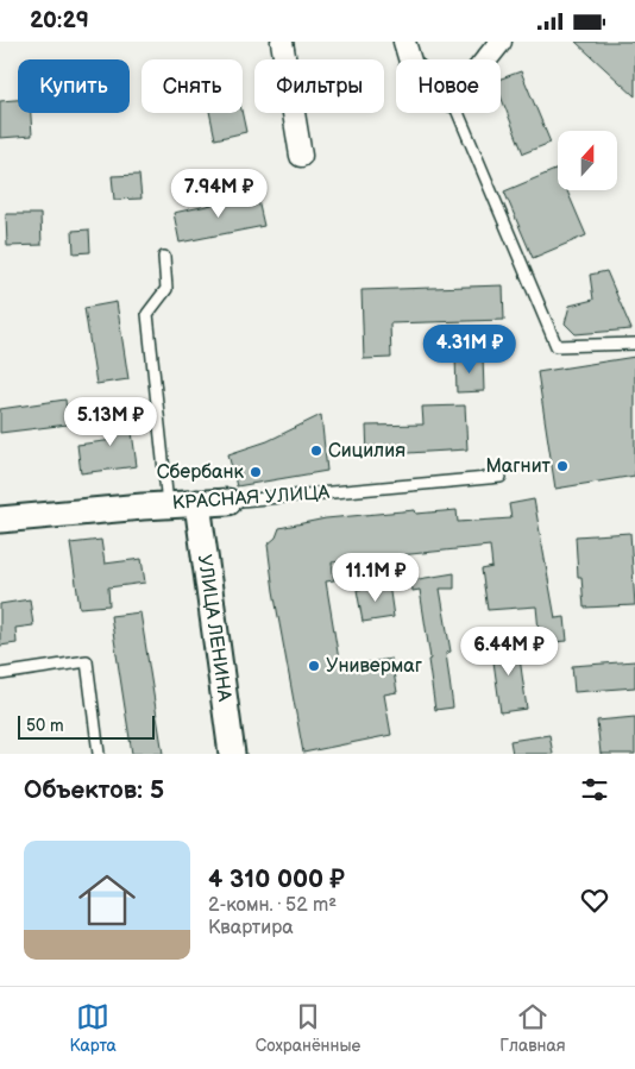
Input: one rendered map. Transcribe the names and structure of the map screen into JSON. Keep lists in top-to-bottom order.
{
  "streets": {
    "street": ["КРАСНАЯ УЛИЦА", "УЛИЦА ЛЕНИНА"]
  },
  "crossings": [
    ["КРАСНАЯ УЛИЦА", "УЛИЦА ЛЕНИНА"]
  ],
  "places": [
    "Сицилия",
    "Магнит",
    "Сбербанк",
    "Универмаг"
  ],
  "scale_bar": "50 m",
  "north": "top",
  "page": {
    "status": "20:29",
    "chip": [
      "Купить",
      "Снять",
      "Фильтры",
      "Новое"
    ],
    "price": [
      "7.94M ₽",
      "4.31M ₽",
      "5.13M ₽",
      "11.1M ₽",
      "6.44M ₽"
    ],
    "scale": "50 m",
    "heading": "Объектов: 5",
    "list": [
      {
        "name": "4 310 000 ₽",
        "note": "2-комн. · 52 m² · Квартира"
      }
    ],
    "tabs": ["Карта", "Сохранённые", "Главная"]
  }
}
